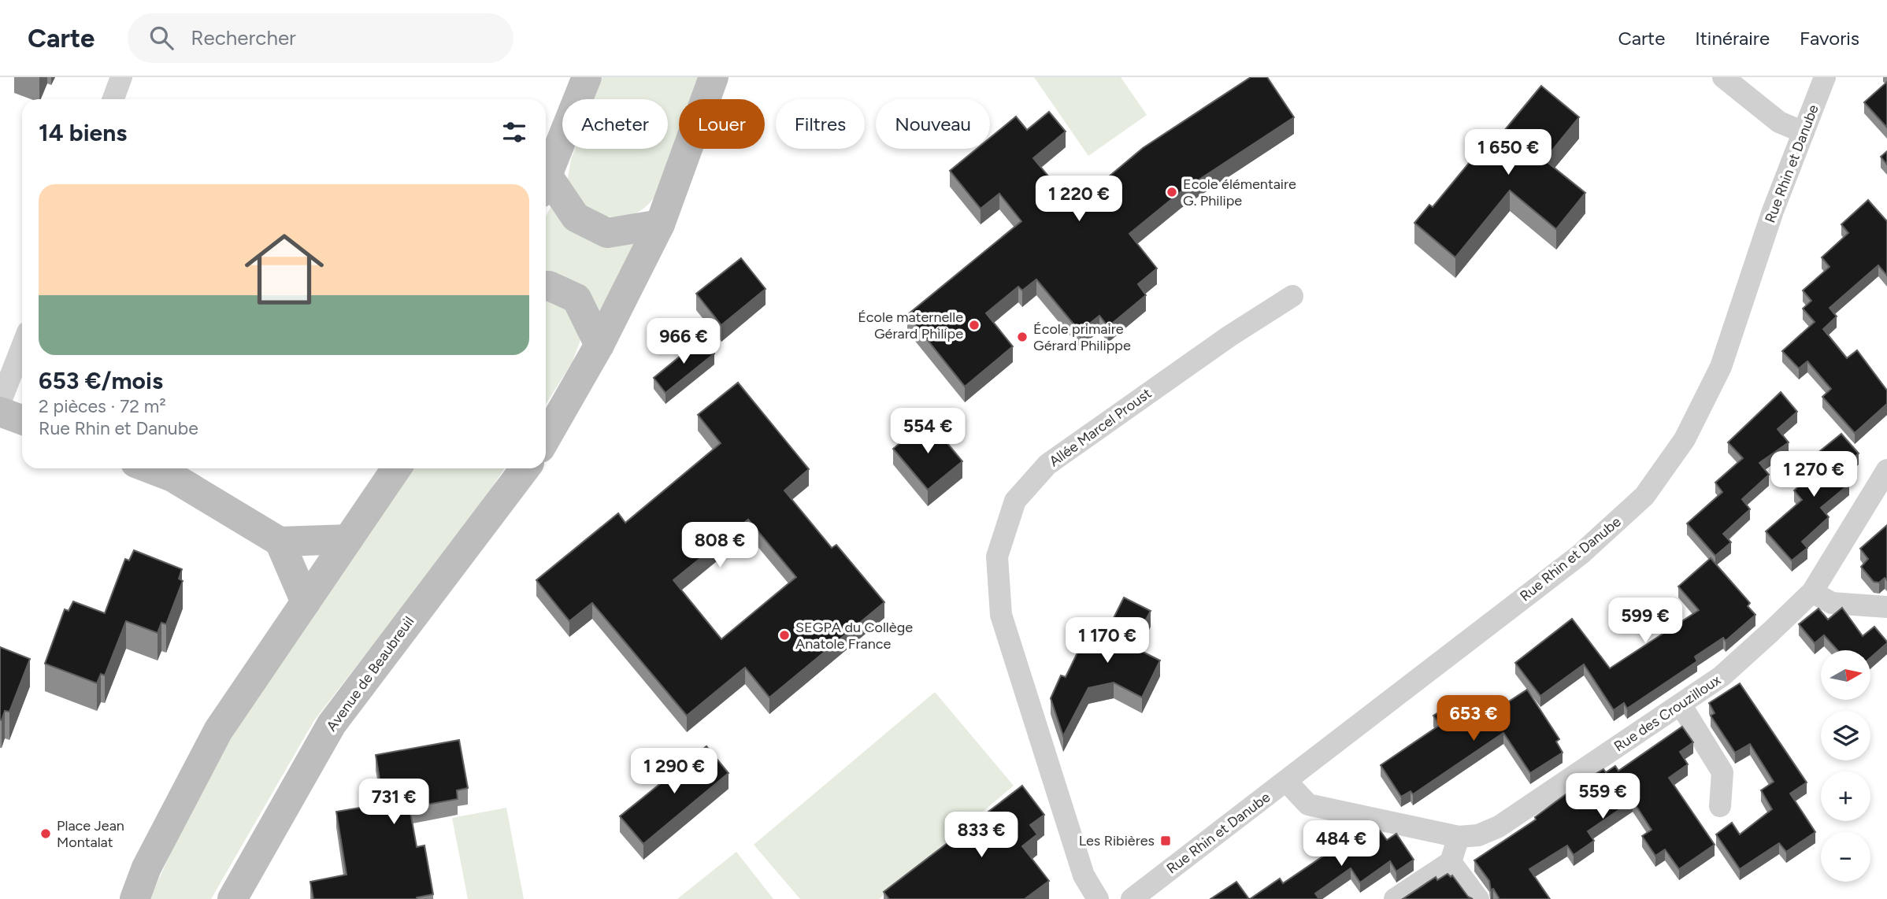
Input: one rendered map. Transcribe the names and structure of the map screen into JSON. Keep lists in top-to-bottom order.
{
  "streets": {
    "main road": ["Avenue de Beaubreuil"],
    "street": ["Rue Rhin et Danube", "Allée Marcel Proust", "Rue des Crouzilloux"]
  },
  "crossings": [
    ["Rue Rhin et Danube", "Rue des Crouzilloux"]
  ],
  "places": {
    "other": [
      "Ecole élémentaire G. Philipe",
      "École maternelle Gérard Philipe",
      "École primaire Gérard Philippe",
      "SEGPA du Collège Anatole France",
      "Place Jean Montalat"
    ],
    "transit": ["Les Ribières"]
  },
  "north": "right",
  "page": {
    "header": "Carte",
    "search": "Rechercher",
    "nav": ["Carte", "Itinéraire", "Favoris"],
    "chip": [
      "Acheter",
      "Louer",
      "Filtres",
      "Nouveau"
    ],
    "heading": "14 biens",
    "price": [
      "1 650 €",
      "1 220 €",
      "966 €",
      "554 €",
      "1 270 €",
      "808 €",
      "599 €",
      "1 170 €",
      "653 €",
      "1 290 €",
      "559 €",
      "731 €",
      "833 €",
      "484 €"
    ],
    "list": [
      {
        "name": "653 €/mois",
        "note": "2 pièces · 72 m² · Rue Rhin et Danube"
      }
    ],
    "map_buttons": ["+", "−"]
  }
}
